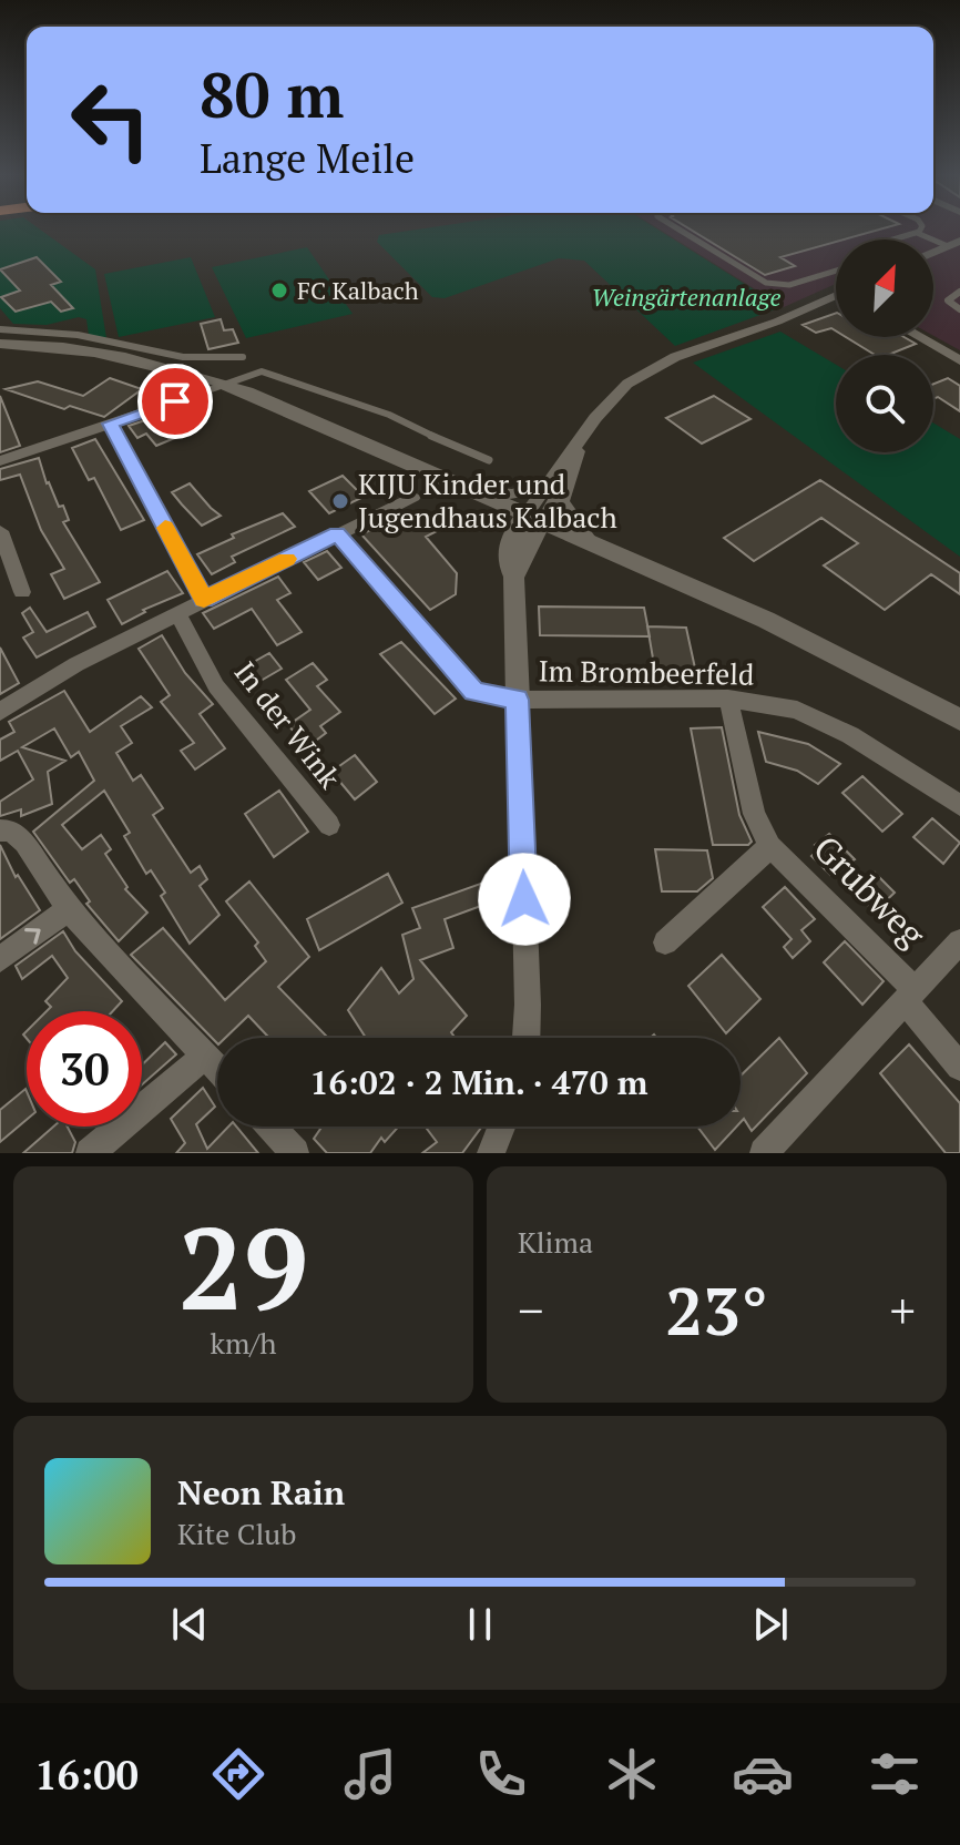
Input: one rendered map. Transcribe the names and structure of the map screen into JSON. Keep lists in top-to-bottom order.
{
  "streets": {
    "street": ["Im Brombeerfeld", "In der Wink", "Grubweg"]
  },
  "parks": ["Weingärtenanlage"],
  "places": ["FC Kalbach", "KIJU Kinder und Jugendhaus Kalbach"],
  "north": "top right",
  "page": {
    "turn": ["80 m", "Lange Meile"],
    "limit": "30",
    "trip": "16:02 · 2 Min. · 470 m",
    "tile": [
      ["29", "km/h"],
      "Klima"
    ],
    "heat": ["−", "23°", "+"],
    "song": ["Neon Rain", "Kite Club"],
    "tabs": "16:00"
  }
}
